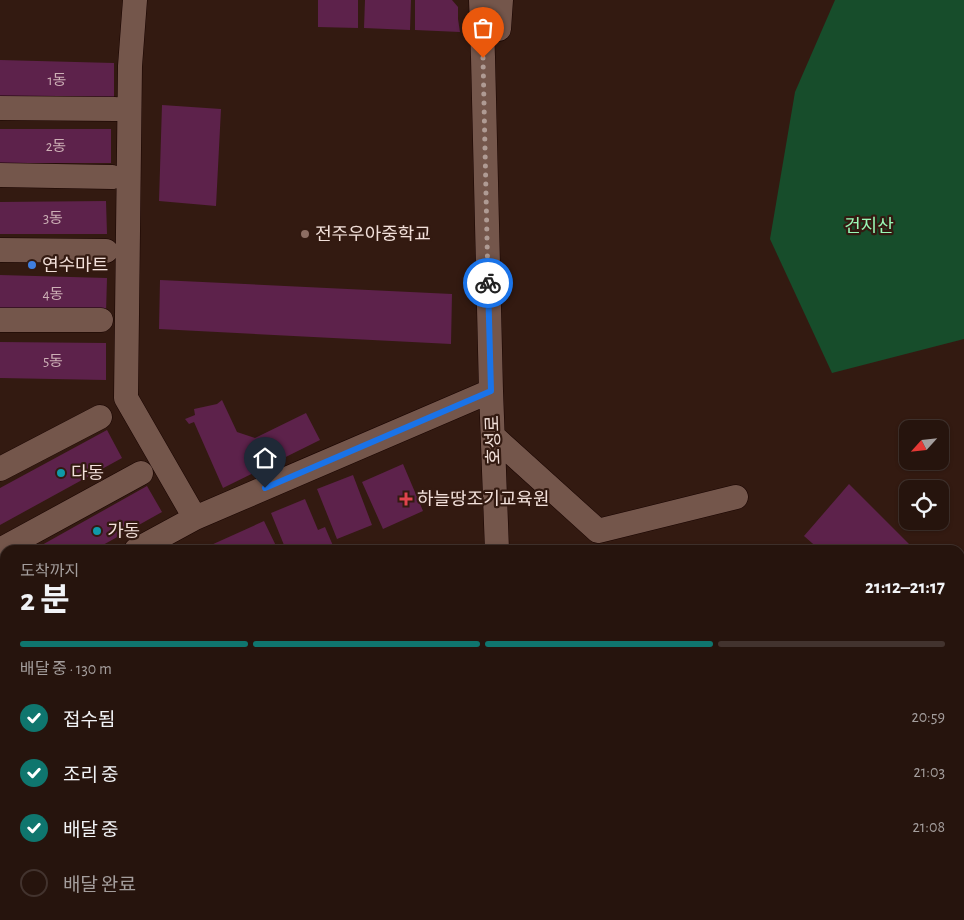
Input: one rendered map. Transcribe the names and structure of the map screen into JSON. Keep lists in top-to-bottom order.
{
  "streets": {
    "street": ["호성로"]
  },
  "parks": ["건지산"],
  "places": {
    "other": [
      "전주우아중학교",
      "연수마트",
      "다동",
      "가동"
    ],
    "health": ["하늘땅조기교육원"]
  },
  "house_numbers": [
    "1동",
    "2동",
    "3동",
    "4동",
    "5동"
  ],
  "north": "bottom left",
  "page": {
    "heading": ["2 분", "도착까지", "21:12–21:17"],
    "bar": "배달 중 · 130 m",
    "list": [
      ["접수됨", "20:59"],
      ["조리 중", "21:03"],
      ["배달 중", "21:08"],
      "배달 완료"
    ]
  }
}
